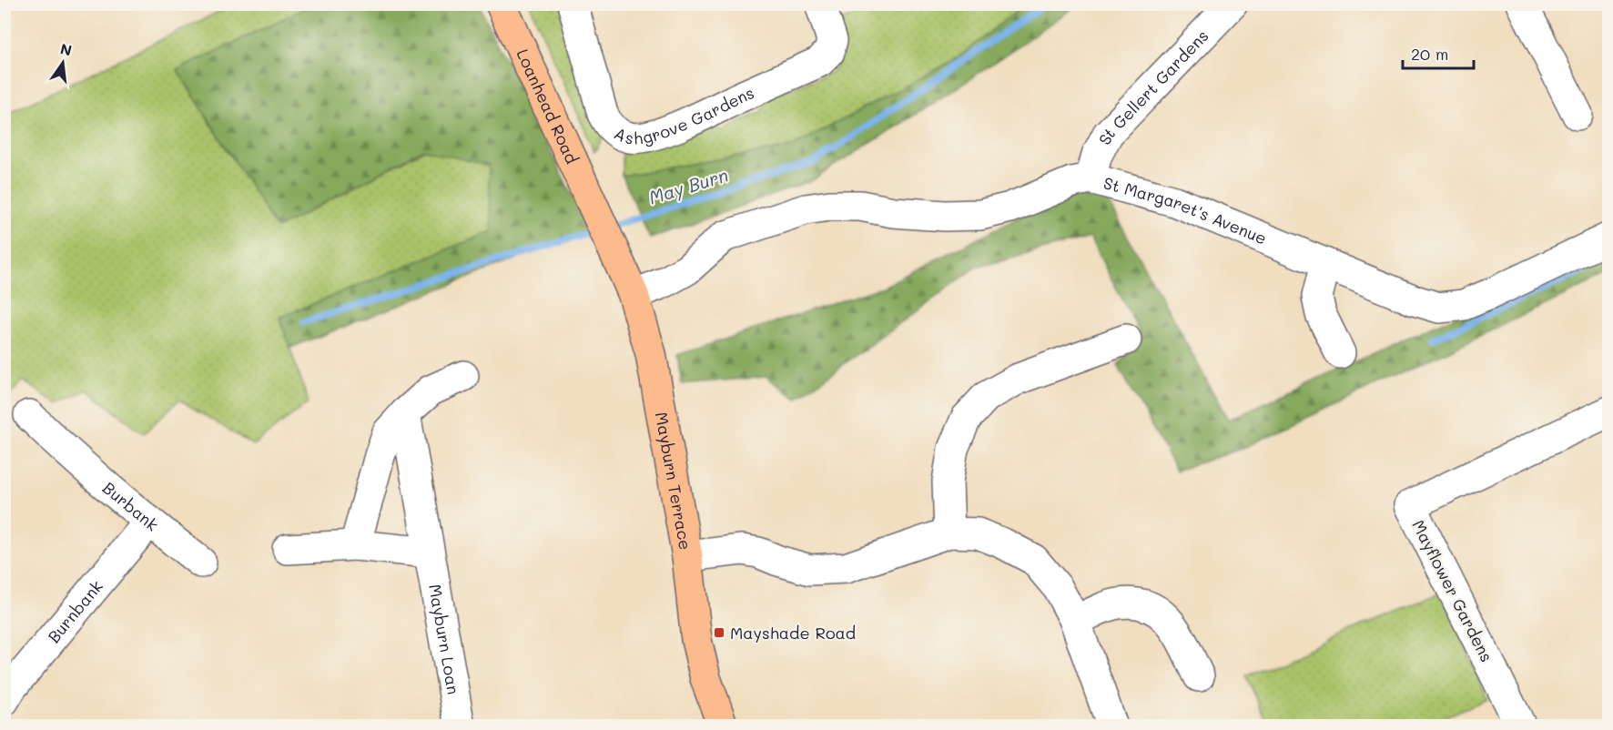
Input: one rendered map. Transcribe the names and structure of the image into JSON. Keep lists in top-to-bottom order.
{
  "streets": {
    "main road": ["Loanhead Road", "Mayburn Terrace"],
    "street": [
      "St Gellert Gardens",
      "Ashgrove Gardens",
      "St Margaret's Avenue",
      "Burbank",
      "Mayflower Gardens",
      "Burnbank",
      "Mayburn Loan"
    ]
  },
  "crossings": [
    ["St Gellert Gardens", "St Margaret's Avenue"],
    ["Loanhead Road", "Mayburn Terrace"],
    ["St Margaret's Avenue", "Mayburn Terrace"],
    ["Burbank", "Burnbank"]
  ],
  "water": ["May Burn"],
  "places": {
    "transit": ["Mayshade Road"]
  },
  "scale_bar": "20 m",
  "north": "top"
}
